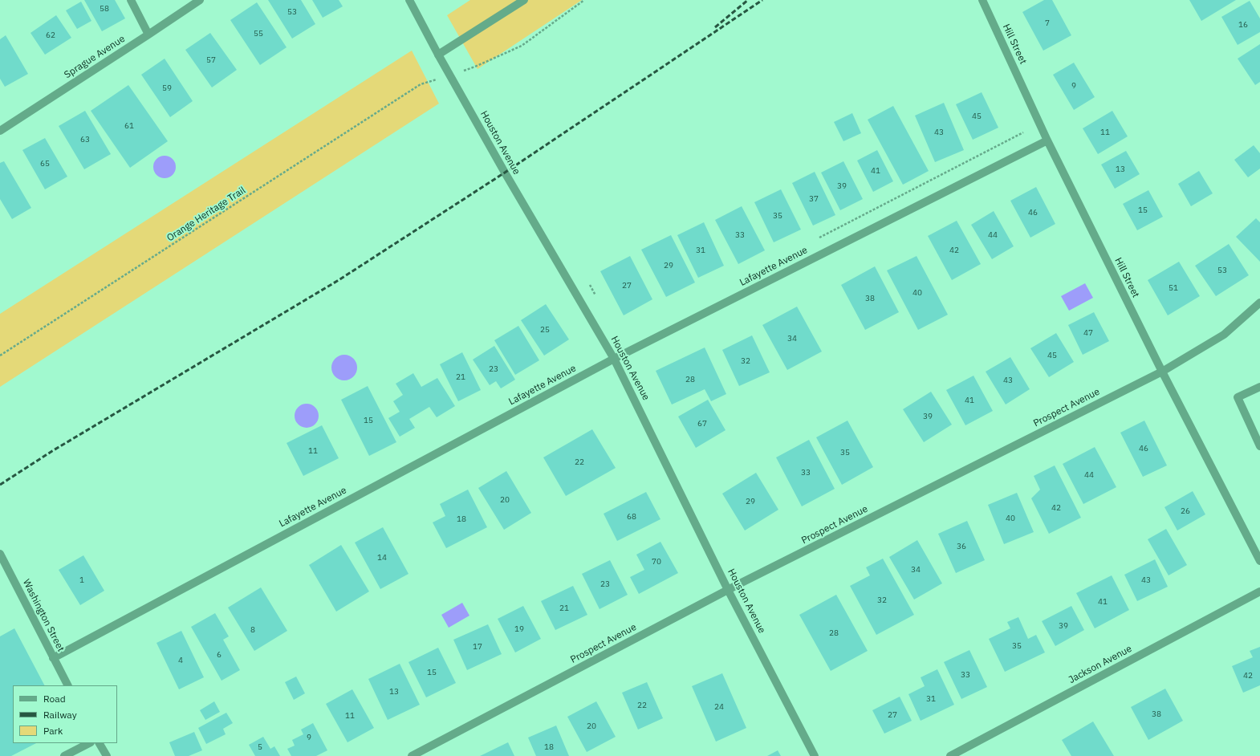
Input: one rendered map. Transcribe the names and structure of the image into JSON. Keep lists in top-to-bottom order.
{
  "streets": {
    "street": [
      "Hill Street",
      "Sprague Avenue",
      "Houston Avenue",
      "Lafayette Avenue",
      "Prospect Avenue",
      "Washington Street",
      "Jackson Avenue"
    ],
    "path": ["Orange Heritage Trail"]
  },
  "crossings": [
    ["Hill Street", "Lafayette Avenue"],
    ["Hill Street", "Prospect Avenue"],
    ["Houston Avenue", "Lafayette Avenue"],
    ["Houston Avenue", "Prospect Avenue"],
    ["Lafayette Avenue", "Washington Street"]
  ],
  "house_numbers": [
    "58",
    "53",
    "7",
    "16",
    "55",
    "62",
    "57",
    "9",
    "59",
    "45",
    "61",
    "43",
    "11",
    "63",
    "65",
    "13",
    "41",
    "39",
    "37",
    "15",
    "46",
    "35",
    "33",
    "44",
    "31",
    "42",
    "29",
    "53",
    "27",
    "51",
    "40",
    "38",
    "25",
    "47",
    "34",
    "45",
    "32",
    "23",
    "21",
    "28",
    "43",
    "41",
    "39",
    "15",
    "67",
    "46",
    "11",
    "35",
    "22",
    "33",
    "44",
    "20",
    "29",
    "42",
    "26",
    "68",
    "40",
    "18",
    "36",
    "14",
    "70",
    "34",
    "1",
    "43",
    "23",
    "32",
    "41",
    "21",
    "39",
    "19",
    "8",
    "28",
    "35",
    "17",
    "6",
    "4",
    "15",
    "33",
    "42",
    "13",
    "31",
    "22",
    "24",
    "38",
    "27",
    "11",
    "20",
    "9",
    "5",
    "18"
  ],
  "legend": ["Road", "Railway", "Park"]
}
